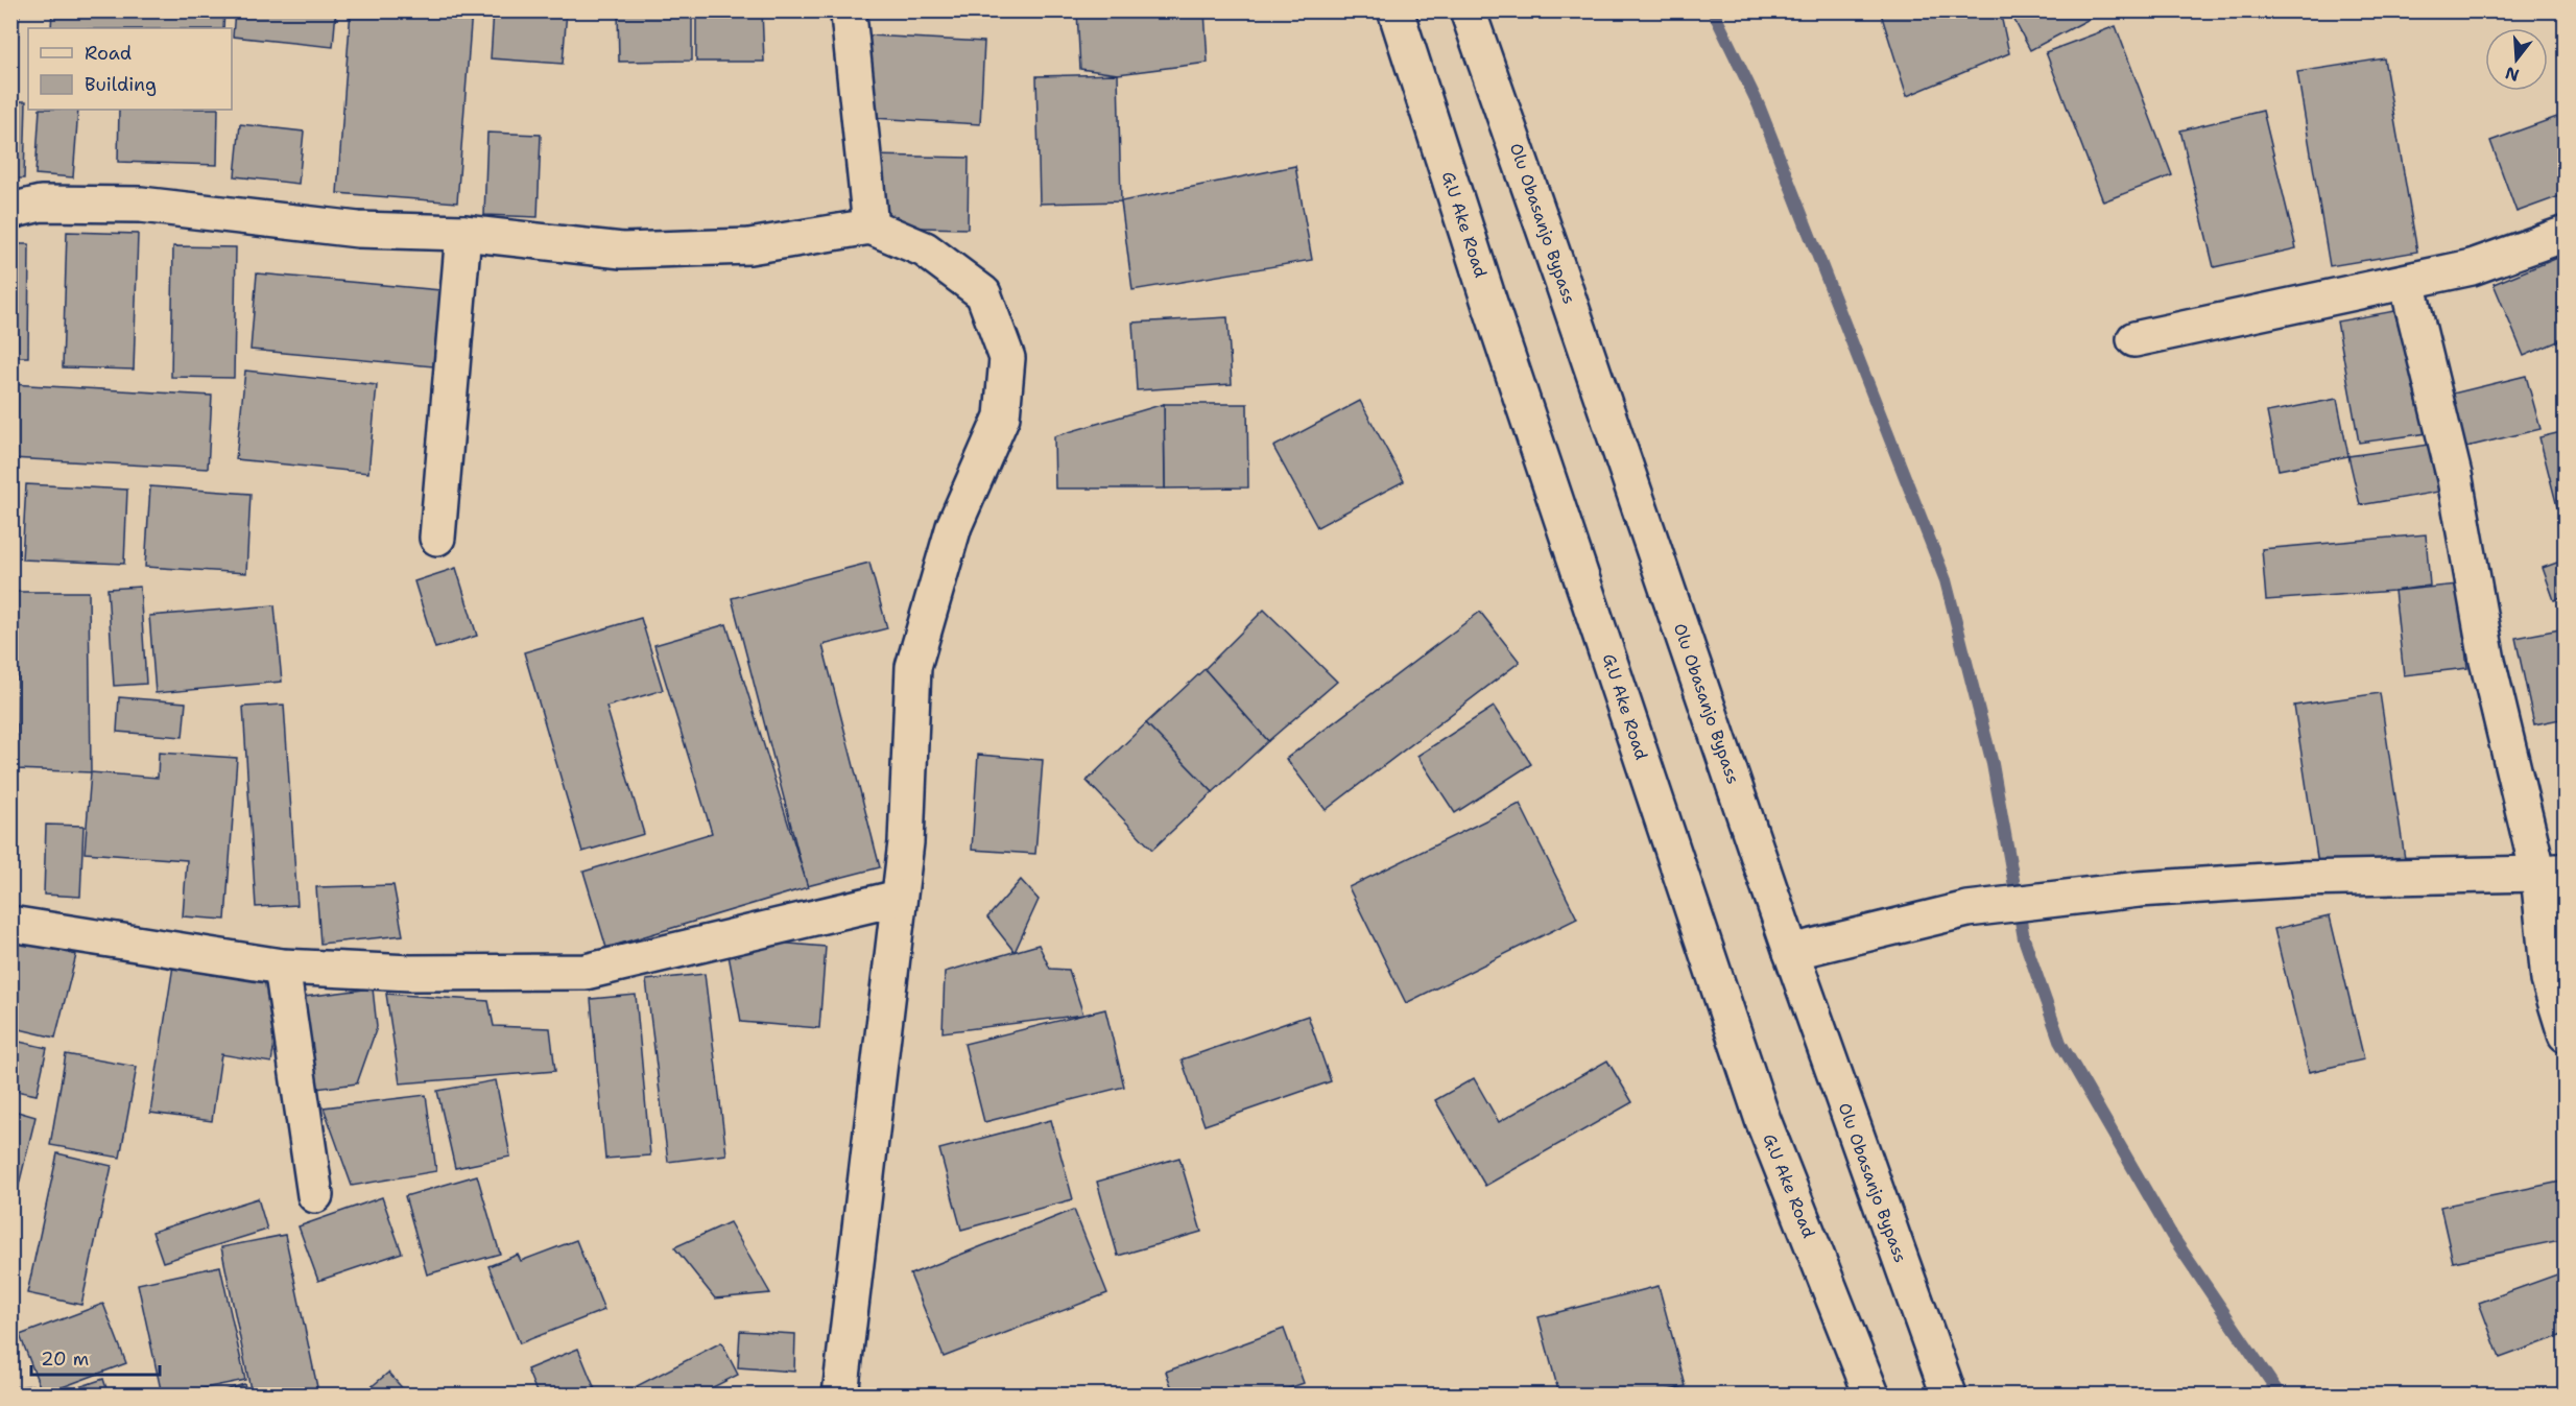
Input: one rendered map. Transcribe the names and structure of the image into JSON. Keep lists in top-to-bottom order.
{
  "streets": {
    "street": ["Olu Obasanjo Bypass", "G.U Ake Road"]
  },
  "legend": ["Road", "Building"],
  "scale_bar": "20 m",
  "north": "bottom"
}
